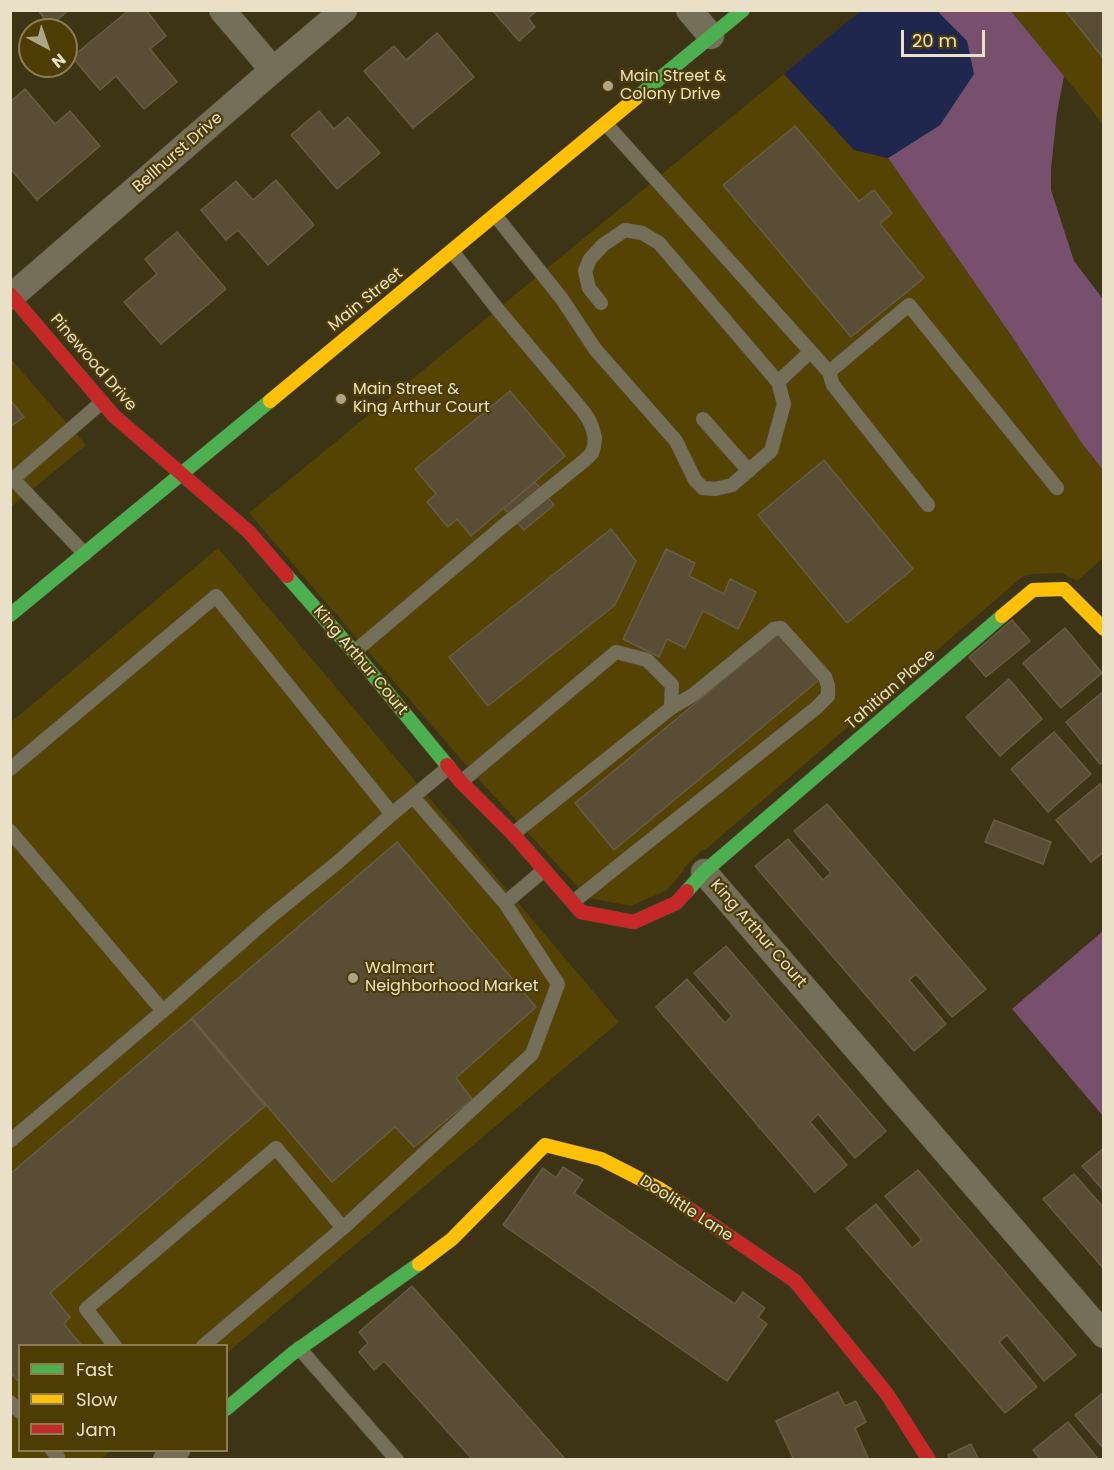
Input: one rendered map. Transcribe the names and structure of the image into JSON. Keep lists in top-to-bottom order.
{
  "streets": {
    "street": [
      "Bellhurst Drive",
      "Main Street",
      "Pinewood Drive",
      "King Arthur Court",
      "Tahitian Place",
      "Doolittle Lane"
    ]
  },
  "crossings": [
    ["Bellhurst Drive", "Pinewood Drive"],
    ["Main Street", "Pinewood Drive"],
    ["Main Street", "King Arthur Court"],
    ["Pinewood Drive", "King Arthur Court"],
    ["King Arthur Court", "Tahitian Place"]
  ],
  "places": ["Main Street & Colony Drive", "Main Street & King Arthur Court", "Walmart Neighborhood Market"],
  "legend": ["Fast", "Slow", "Jam"],
  "scale_bar": "20 m",
  "north": "bottom right"
}
